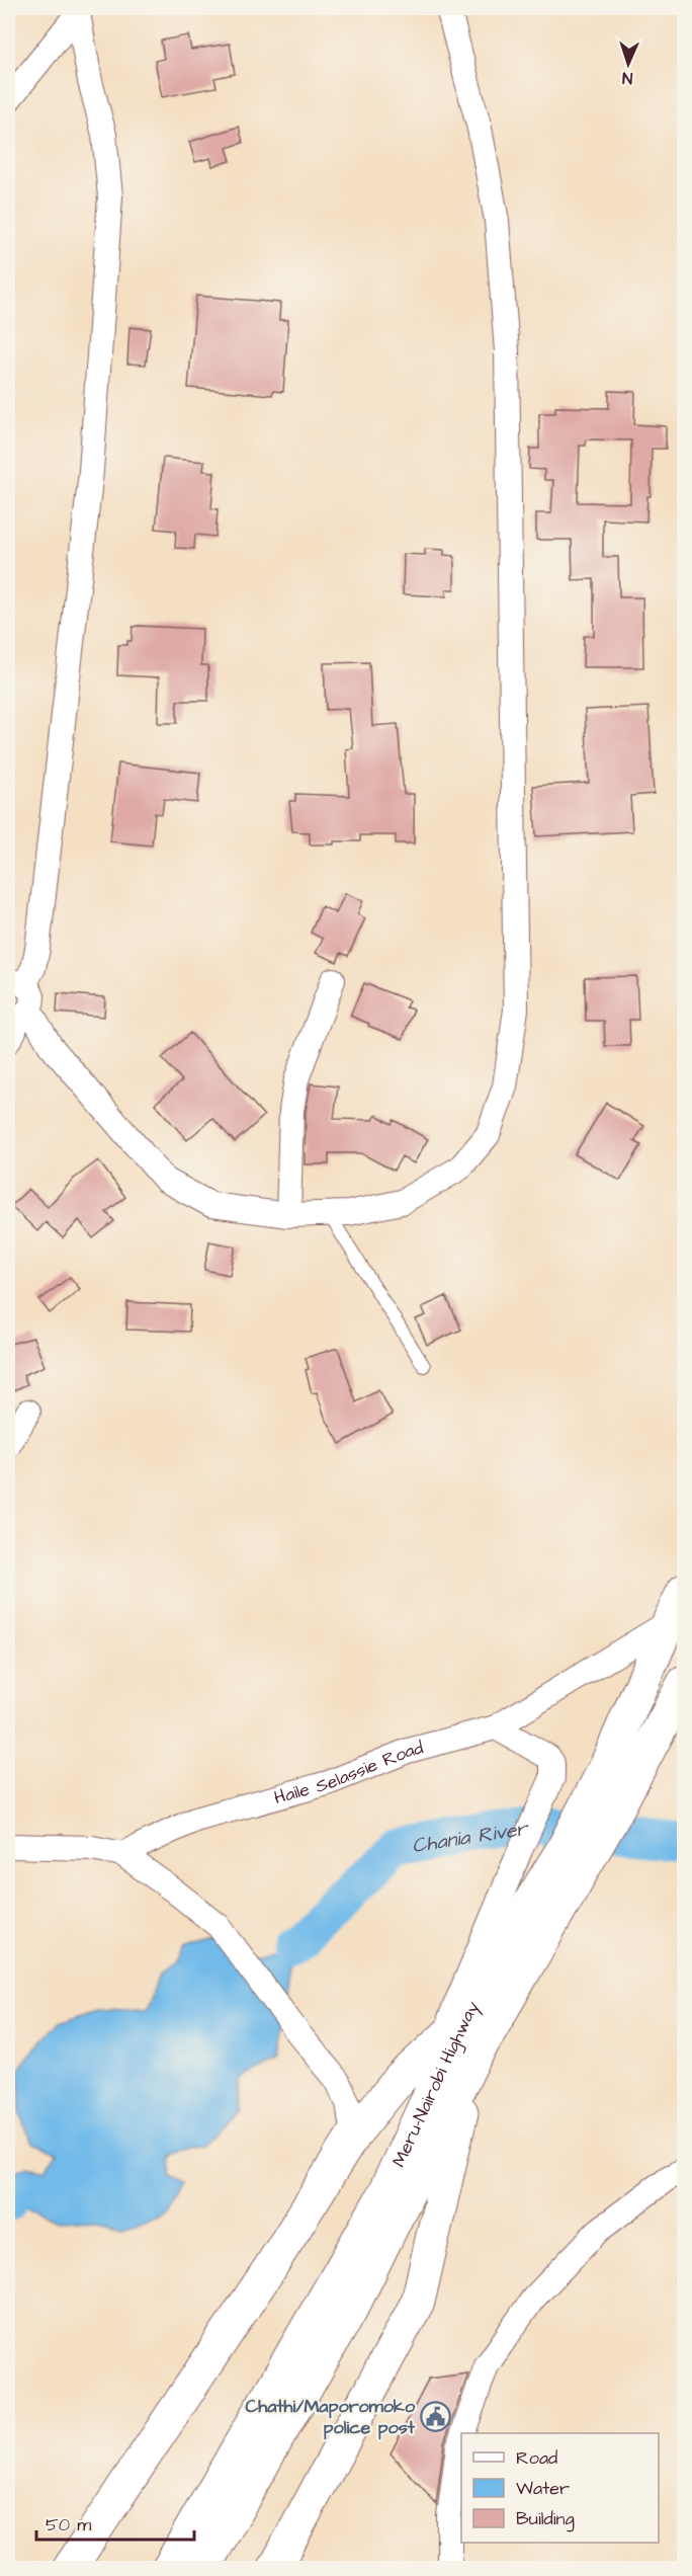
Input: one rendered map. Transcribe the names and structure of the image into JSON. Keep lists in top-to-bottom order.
{
  "streets": {
    "highway": ["Meru-Nairobi Highway"],
    "street": ["Haile Selassie Road"]
  },
  "crossings": [
    ["Haile Selassie Road", "Meru-Nairobi Highway"]
  ],
  "water": ["Chania River"],
  "places": {
    "public building": ["Chathi/Maporomoko police post"]
  },
  "legend": ["Road", "Water", "Building"],
  "scale_bar": "50 m",
  "north": "bottom"
}
